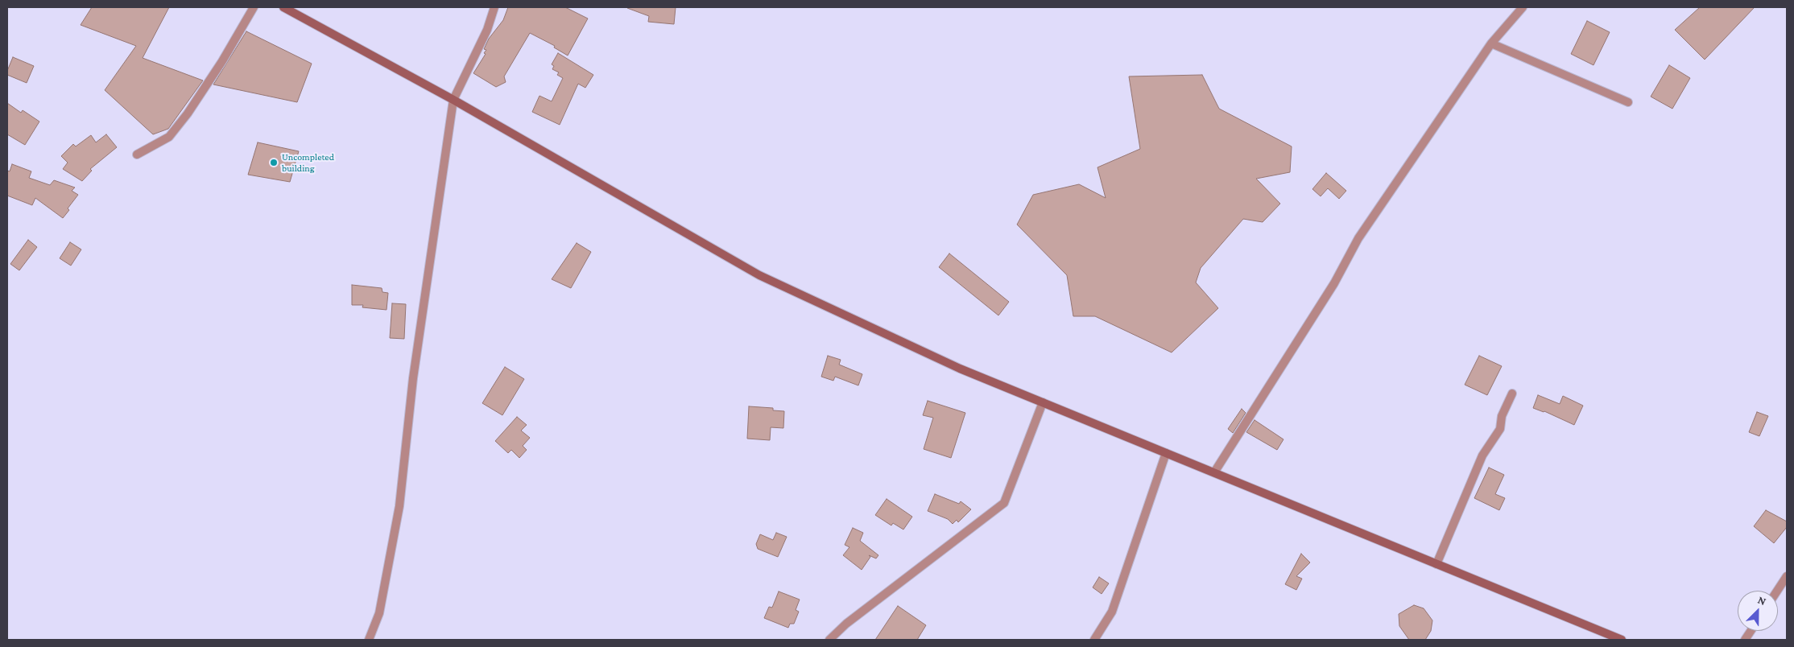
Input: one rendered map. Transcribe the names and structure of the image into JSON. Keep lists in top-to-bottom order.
{
  "places": ["Uncompleted building"],
  "north": "top right"
}
